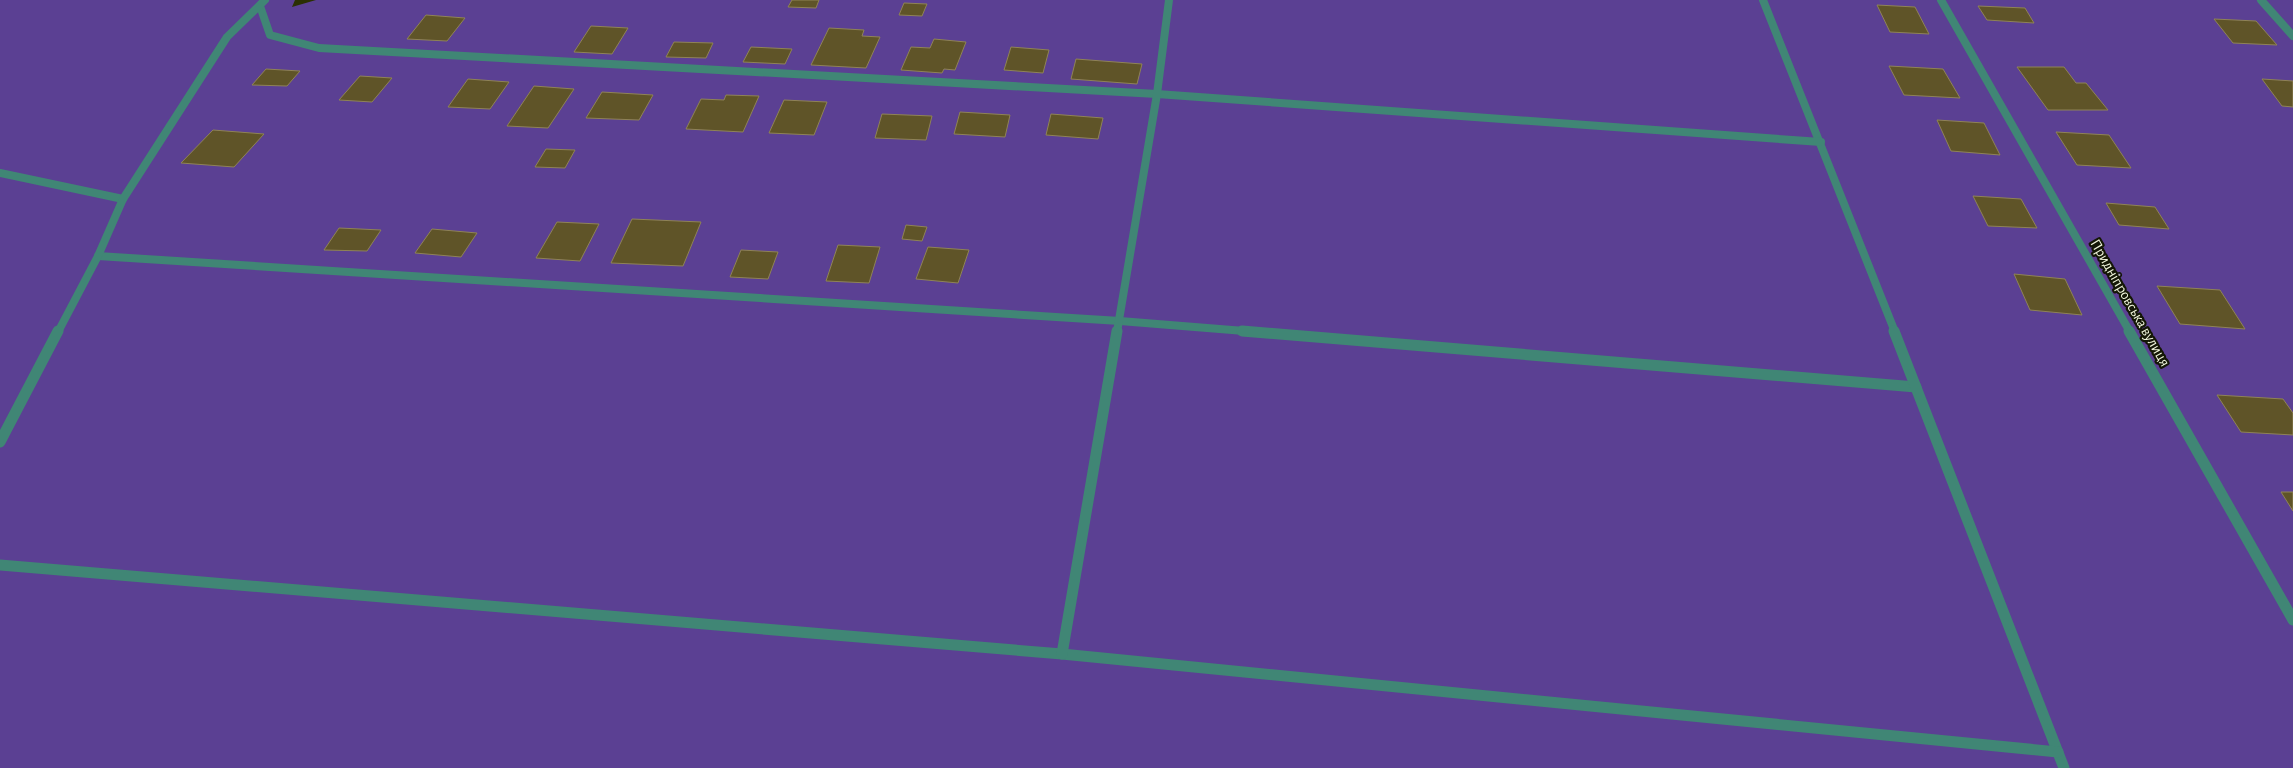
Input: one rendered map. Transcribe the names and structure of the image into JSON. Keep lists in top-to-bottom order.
{
  "streets": {
    "street": ["Придніпровська вулиця"]
  }
}
